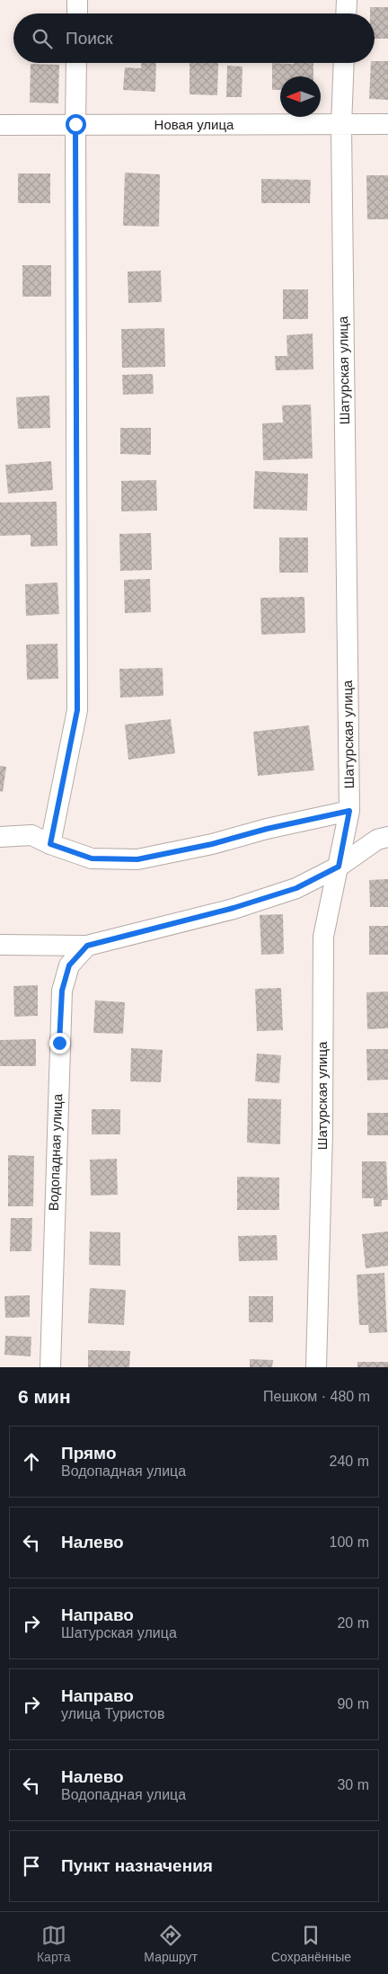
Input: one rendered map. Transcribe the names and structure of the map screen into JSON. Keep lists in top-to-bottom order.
{
  "streets": {
    "street": ["Новая улица", "Шатурская улица", "Водопадная улица"]
  },
  "crossings": [
    ["Новая улица", "Шатурская улица"]
  ],
  "north": "left",
  "page": {
    "search": "Поиск",
    "heading": ["6 мин", "Пешком · 480 m"],
    "list": [
      ["Прямо", "Водопадная улица", "240 m"],
      ["Налево", "100 m"],
      ["Направо", "Шатурская улица", "20 m"],
      ["Направо", "улица Туристов", "90 m"],
      ["Налево", "Водопадная улица", "30 m"],
      "Пункт назначения"
    ],
    "nav": ["Карта", "Маршрут", "Сохранённые"]
  }
}
